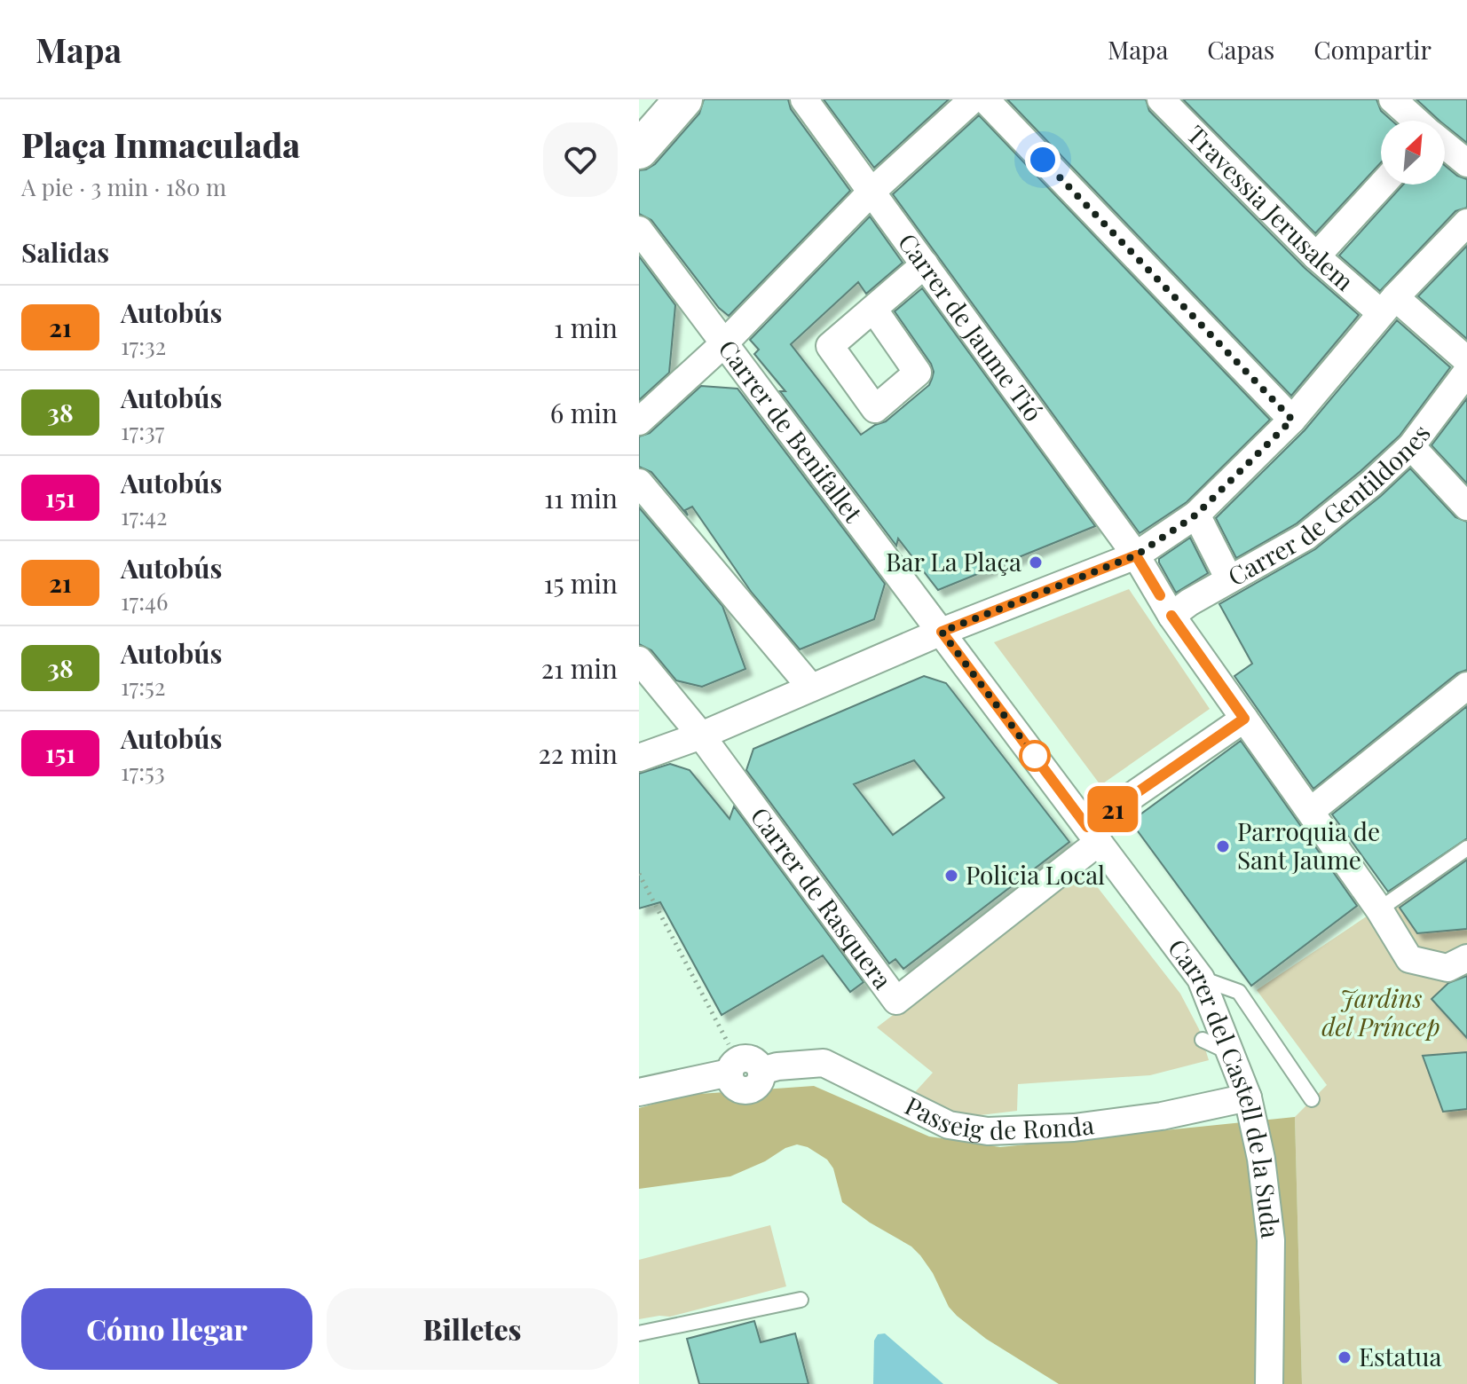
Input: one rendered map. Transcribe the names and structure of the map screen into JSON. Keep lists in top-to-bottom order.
{
  "streets": {
    "street": [
      "Travessia Jerusalem",
      "Carrer de Jaume Tió",
      "Carrer de Benifallet",
      "Carrer de Gentildones",
      "Carrer de Rasquera",
      "Carrer del Castell de la Suda",
      "Passeig de Ronda"
    ]
  },
  "crossings": [
    ["Carrer de Jaume Tió", "Carrer de Gentildones"],
    ["Carrer de Benifallet", "Carrer de Rasquera"],
    ["Carrer de Benifallet", "Carrer del Castell de la Suda"],
    ["Carrer de Rasquera", "Carrer del Castell de la Suda"],
    ["Carrer del Castell de la Suda", "Passeig de Ronda"]
  ],
  "parks": ["Jardins del Príncep"],
  "places": [
    "Bar La Plaça",
    "Parroquia de Sant Jaume",
    "Policia Local",
    "Estatua"
  ],
  "lines": ["bus line 21"],
  "north": "top right",
  "page": {
    "header": "Mapa",
    "nav": ["Mapa", "Capas", "Compartir"],
    "heading": [
      ["Plaça Inmaculada", "A pie · 3 min · 180 m"],
      "Salidas"
    ],
    "on_map": "21",
    "list": [
      {
        "mark": "21",
        "name": "Autobús",
        "note": "17:32",
        "value": "1 min"
      },
      {
        "mark": "38",
        "name": "Autobús",
        "note": "17:37",
        "value": "6 min"
      },
      {
        "mark": "151",
        "name": "Autobús",
        "note": "17:42",
        "value": "11 min"
      },
      {
        "mark": "21",
        "name": "Autobús",
        "note": "17:46",
        "value": "15 min"
      },
      {
        "mark": "38",
        "name": "Autobús",
        "note": "17:52",
        "value": "21 min"
      },
      {
        "mark": "151",
        "name": "Autobús",
        "note": "17:53",
        "value": "22 min"
      }
    ],
    "buttons": ["Cómo llegar", "Billetes"]
  }
}
